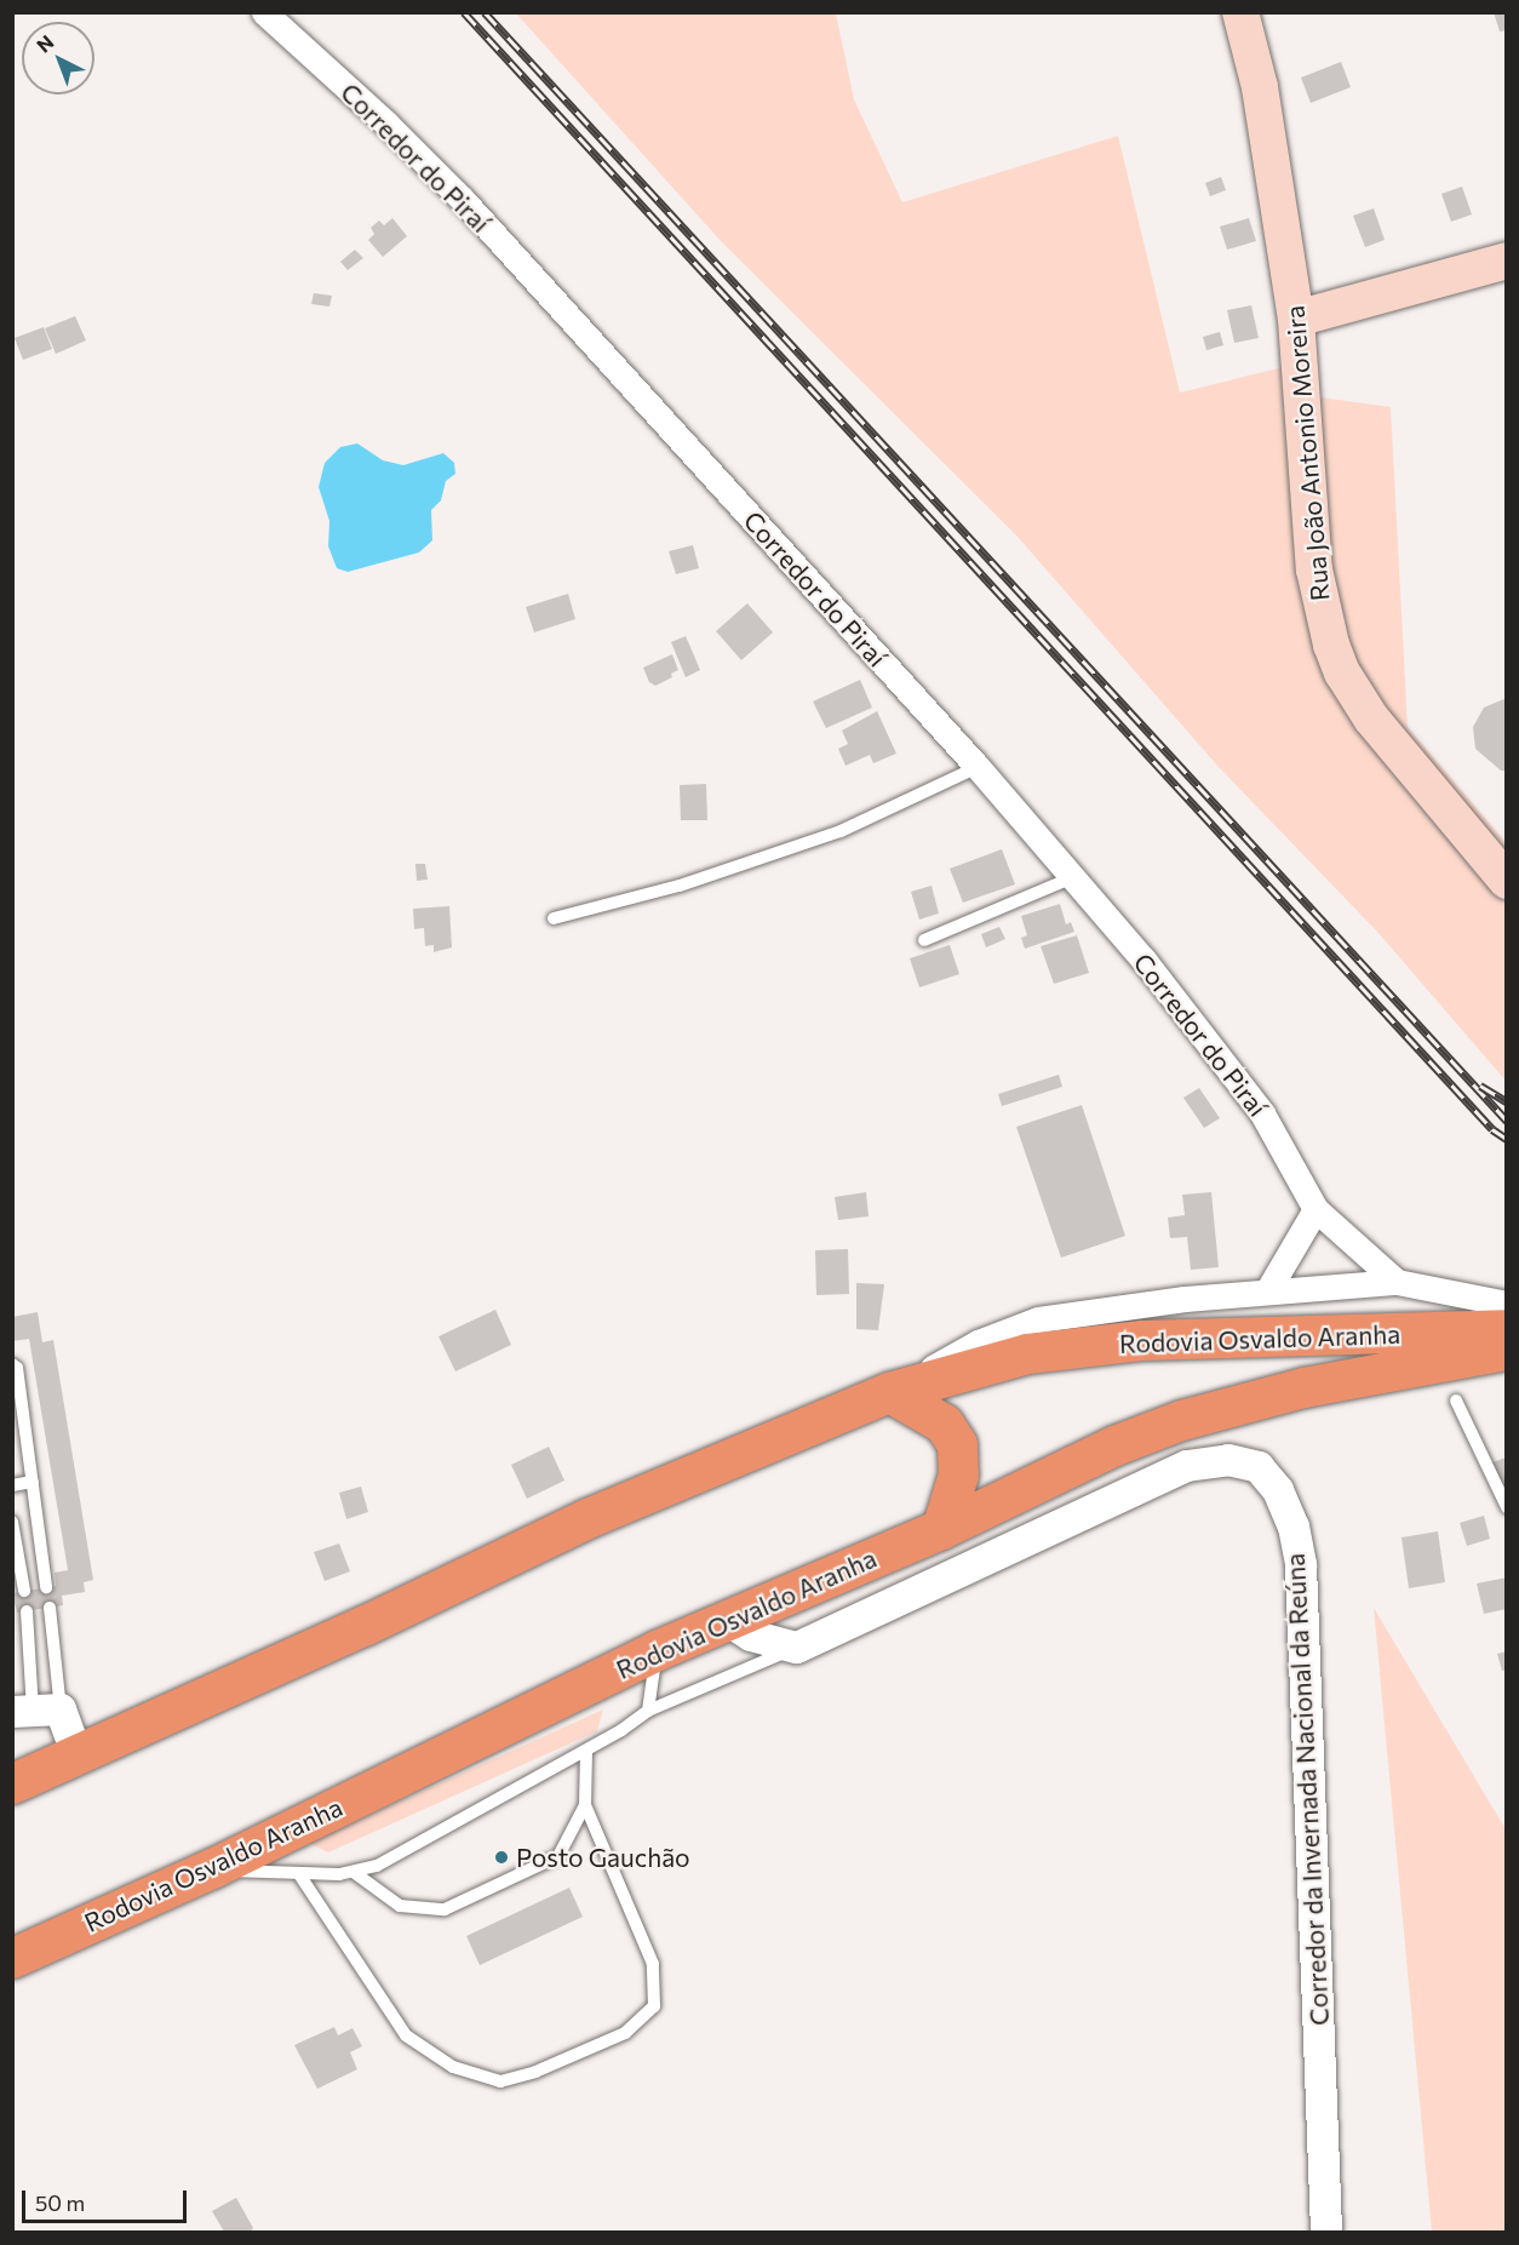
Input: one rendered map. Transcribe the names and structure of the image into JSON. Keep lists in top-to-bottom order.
{
  "streets": {
    "highway": ["Rodovia Osvaldo Aranha"],
    "main road": ["Rua João Antonio Moreira"],
    "street": ["Corredor do Piraí", "Corredor da Invernada Nacional da Reúna"]
  },
  "places": ["Posto Gauchão"],
  "scale_bar": "50 m",
  "north": "top left"
}
